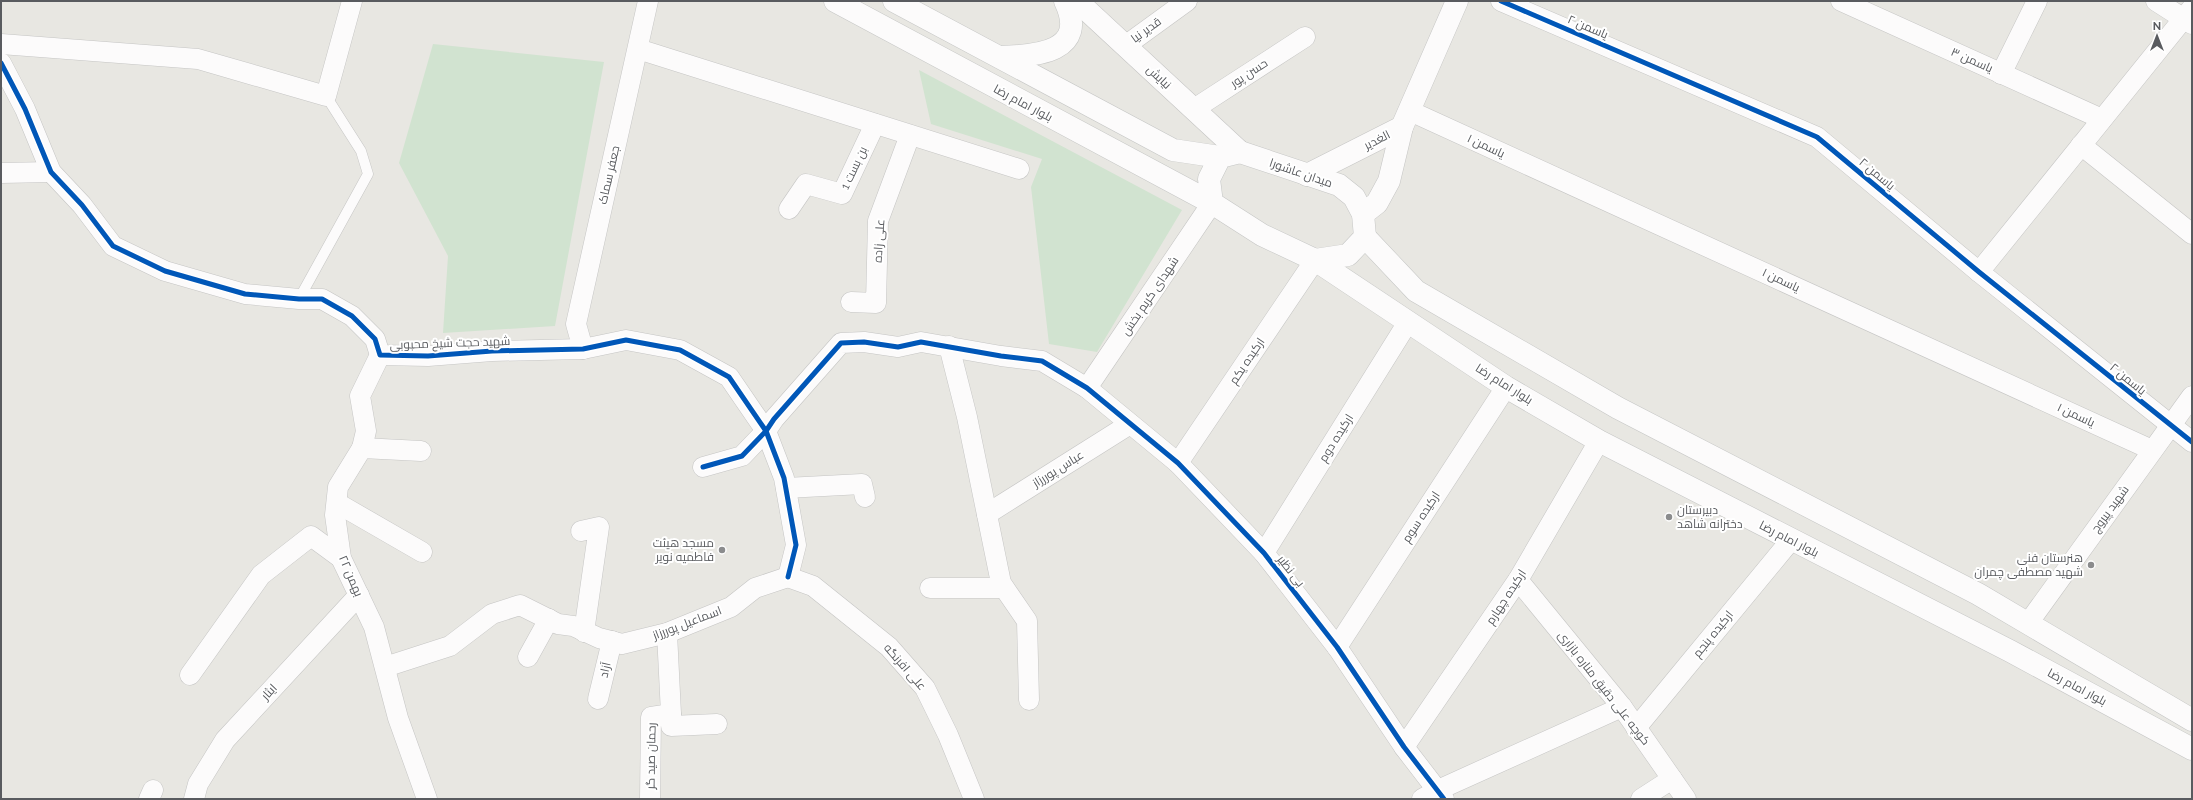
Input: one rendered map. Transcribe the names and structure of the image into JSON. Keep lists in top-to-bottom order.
{
  "streets": {
    "main road": [
      "نیایش",
      "بلوار امام رضا",
      "الغدیر",
      "میدان عاشورا"
    ],
    "street": [
      "یاسمن ۲",
      "قدیر نیا",
      "یاسمن ۳",
      "حسن پور",
      "یاسمن ۱",
      "بن بست 1",
      "جعفر سماک",
      "علی زاده",
      "شهدای کریم بخش",
      "شهید حجت شیخ محبوبی",
      "ارکیده یکم",
      "ارکیده دوم",
      "عباس پوررزاز",
      "شهید پیروچ",
      "ارکیده سوم",
      "بی نظیر",
      "۲۲ بهمن",
      "ارکیده چهارم",
      "اسماعیل پوررزاز",
      "ارکیده پنجم",
      "علی افرنگه",
      "آزاد",
      "کوچه علی دقیق مناره بازاری",
      "ایثار",
      "رحمان صید گر"
    ]
  },
  "crossings": [
    ["یاسمن ۲", "شهید پیروچ"],
    ["قدیر نیا", "نیایش"],
    ["حسن پور", "نیایش"],
    ["نیایش", "میدان عاشورا"],
    ["بلوار امام رضا", "شهدای کریم بخش"],
    ["بلوار امام رضا", "ارکیده یکم"],
    ["بلوار امام رضا", "ارکیده دوم"],
    ["بلوار امام رضا", "ارکیده سوم"],
    ["بلوار امام رضا", "ارکیده چهارم"],
    ["بلوار امام رضا", "ارکیده پنجم"],
    ["الغدیر", "یاسمن ۱"],
    ["الغدیر", "میدان عاشورا"],
    ["یاسمن ۱", "شهید پیروچ"],
    ["جعفر سماک", "شهید حجت شیخ محبوبی"],
    ["شهدای کریم بخش", "بی نظیر"],
    ["شهید حجت شیخ محبوبی", "بی نظیر"],
    ["شهید حجت شیخ محبوبی", "۲۲ بهمن"],
    ["شهید حجت شیخ محبوبی", "اسماعیل پوررزاز"],
    ["شهید حجت شیخ محبوبی", "علی افرنگه"],
    ["ارکیده یکم", "بی نظیر"],
    ["ارکیده دوم", "بی نظیر"],
    ["عباس پوررزاز", "بی نظیر"],
    ["ارکیده سوم", "بی نظیر"],
    ["بی نظیر", "ارکیده چهارم"],
    ["۲۲ بهمن", "اسماعیل پوررزاز"],
    ["۲۲ بهمن", "ایثار"],
    ["ارکیده چهارم", "کوچه علی دقیق مناره بازاری"],
    ["اسماعیل پوررزاز", "علی افرنگه"],
    ["اسماعیل پوررزاز", "آزاد"],
    ["اسماعیل پوررزاز", "رحمان صید گر"],
    ["ارکیده پنجم", "کوچه علی دقیق مناره بازاری"]
  ],
  "places": ["دبیرستان دخترانه شاهد", "مسجد هیئت فاطمیه نویر", "هنرستان فنی شهید مصطفی چمران"],
  "north": "top"
}
